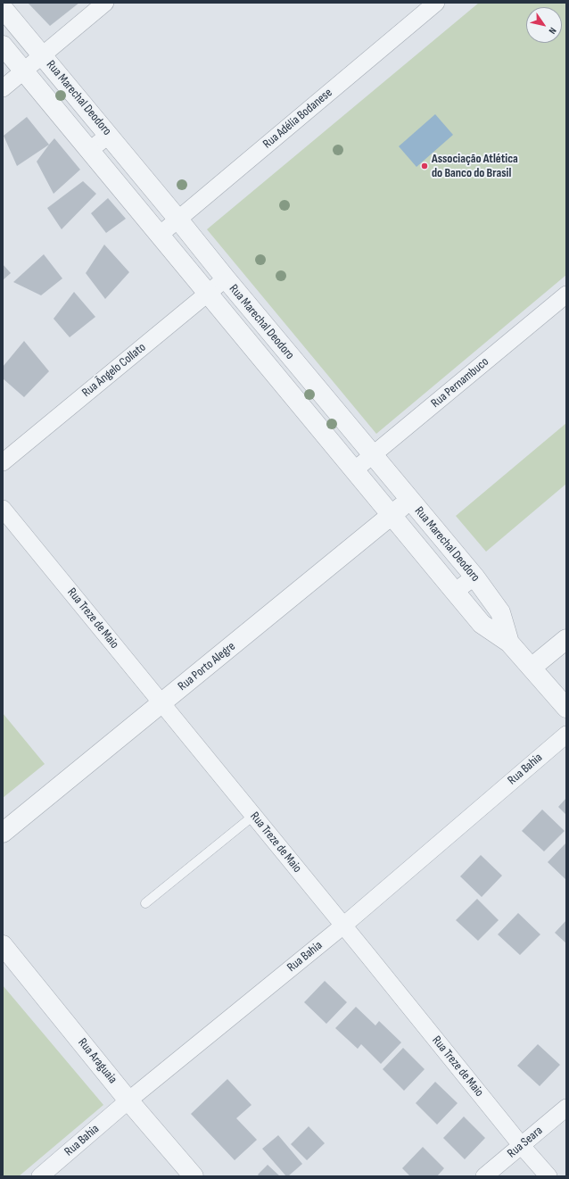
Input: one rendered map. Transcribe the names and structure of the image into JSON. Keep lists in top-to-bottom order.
{
  "streets": {
    "street": [
      "Rua Marechal Deodoro",
      "Rua Adélia Bodanese",
      "Rua Ângelo Collato",
      "Rua Pernambuco",
      "Rua Treze de Maio",
      "Rua Porto Alegre",
      "Rua Bahia",
      "Rua Araguaia",
      "Rua Seara"
    ]
  },
  "crossings": [
    ["Rua Marechal Deodoro", "Rua Adélia Bodanese"],
    ["Rua Marechal Deodoro", "Rua Ângelo Collato"],
    ["Rua Marechal Deodoro", "Rua Pernambuco"],
    ["Rua Marechal Deodoro", "Rua Porto Alegre"],
    ["Rua Treze de Maio", "Rua Porto Alegre"],
    ["Rua Treze de Maio", "Rua Bahia"],
    ["Rua Treze de Maio", "Rua Seara"],
    ["Rua Bahia", "Rua Araguaia"]
  ],
  "places": ["Associação Atlética do Banco do Brasil"],
  "north": "bottom right"
}
